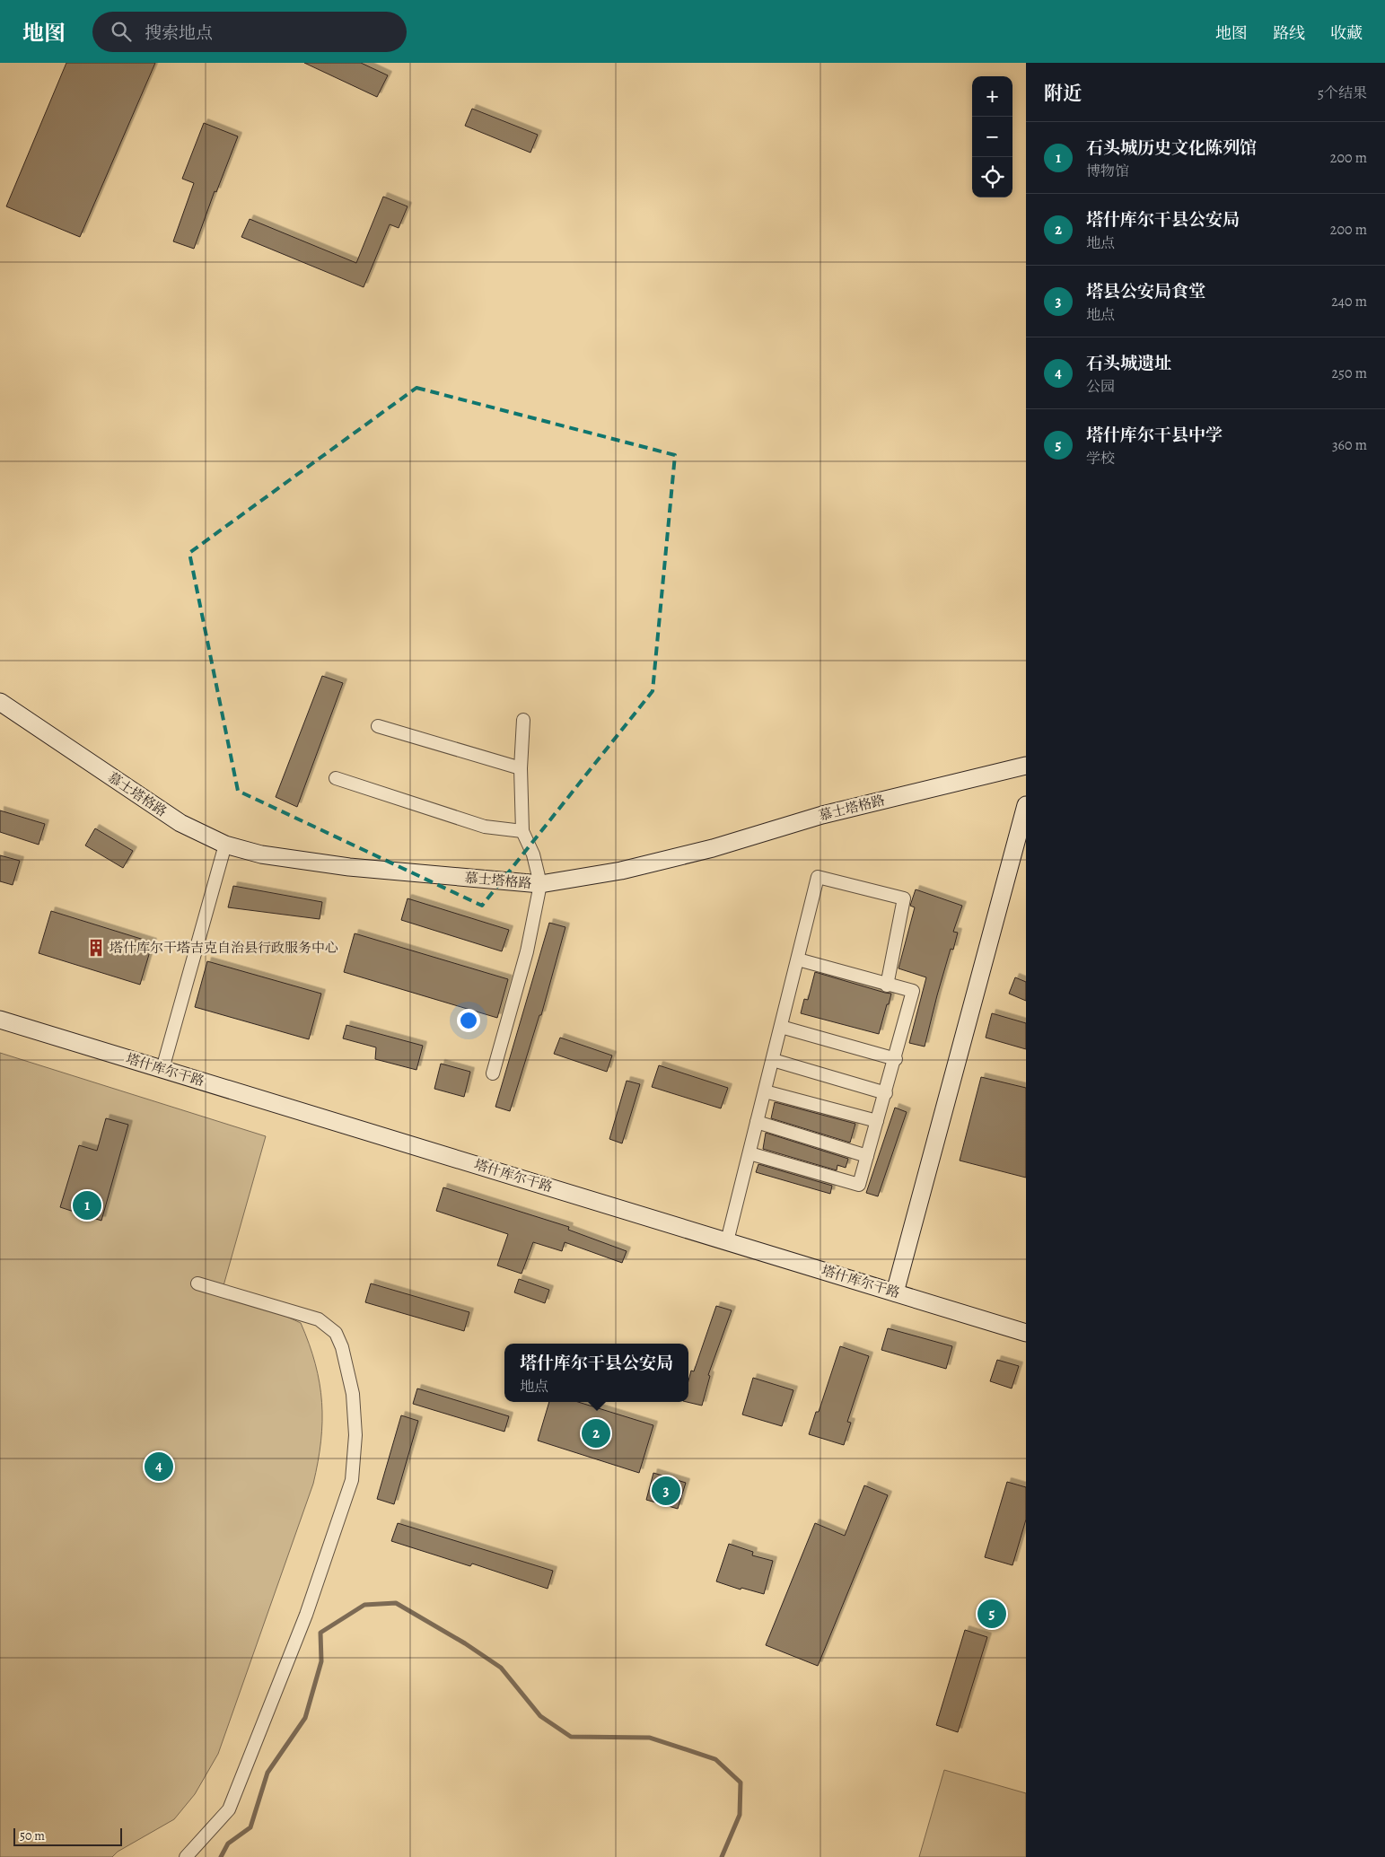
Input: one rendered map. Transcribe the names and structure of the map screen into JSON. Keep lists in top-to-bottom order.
{
  "streets": {
    "street": ["慕士塔格路", "塔什库尔干路"]
  },
  "places": {
    "building": ["塔什库尔干塔吉克自治县行政服务中心"]
  },
  "scale_bar": "50 m",
  "page": {
    "header": "地图",
    "search": "搜索地点",
    "nav": ["地图", "路线", "收藏"],
    "heading": ["附近", "5个结果"],
    "map_buttons": ["+", "−"],
    "list": [
      {
        "mark": "1",
        "name": "石头城历史文化陈列馆",
        "note": "博物馆",
        "value": "200 m"
      },
      {
        "mark": "2",
        "name": "塔什库尔干县公安局",
        "note": "地点",
        "value": "200 m"
      },
      {
        "mark": "3",
        "name": "塔县公安局食堂",
        "note": "地点",
        "value": "240 m"
      },
      {
        "mark": "4",
        "name": "石头城遗址",
        "note": "公园",
        "value": "250 m"
      },
      {
        "mark": "5",
        "name": "塔什库尔干县中学",
        "note": "学校",
        "value": "360 m"
      }
    ],
    "pins": [
      "1",
      "2",
      "4",
      "3",
      "5"
    ],
    "popup": ["塔什库尔干县公安局", "地点"],
    "scale": "50 m"
  }
}
